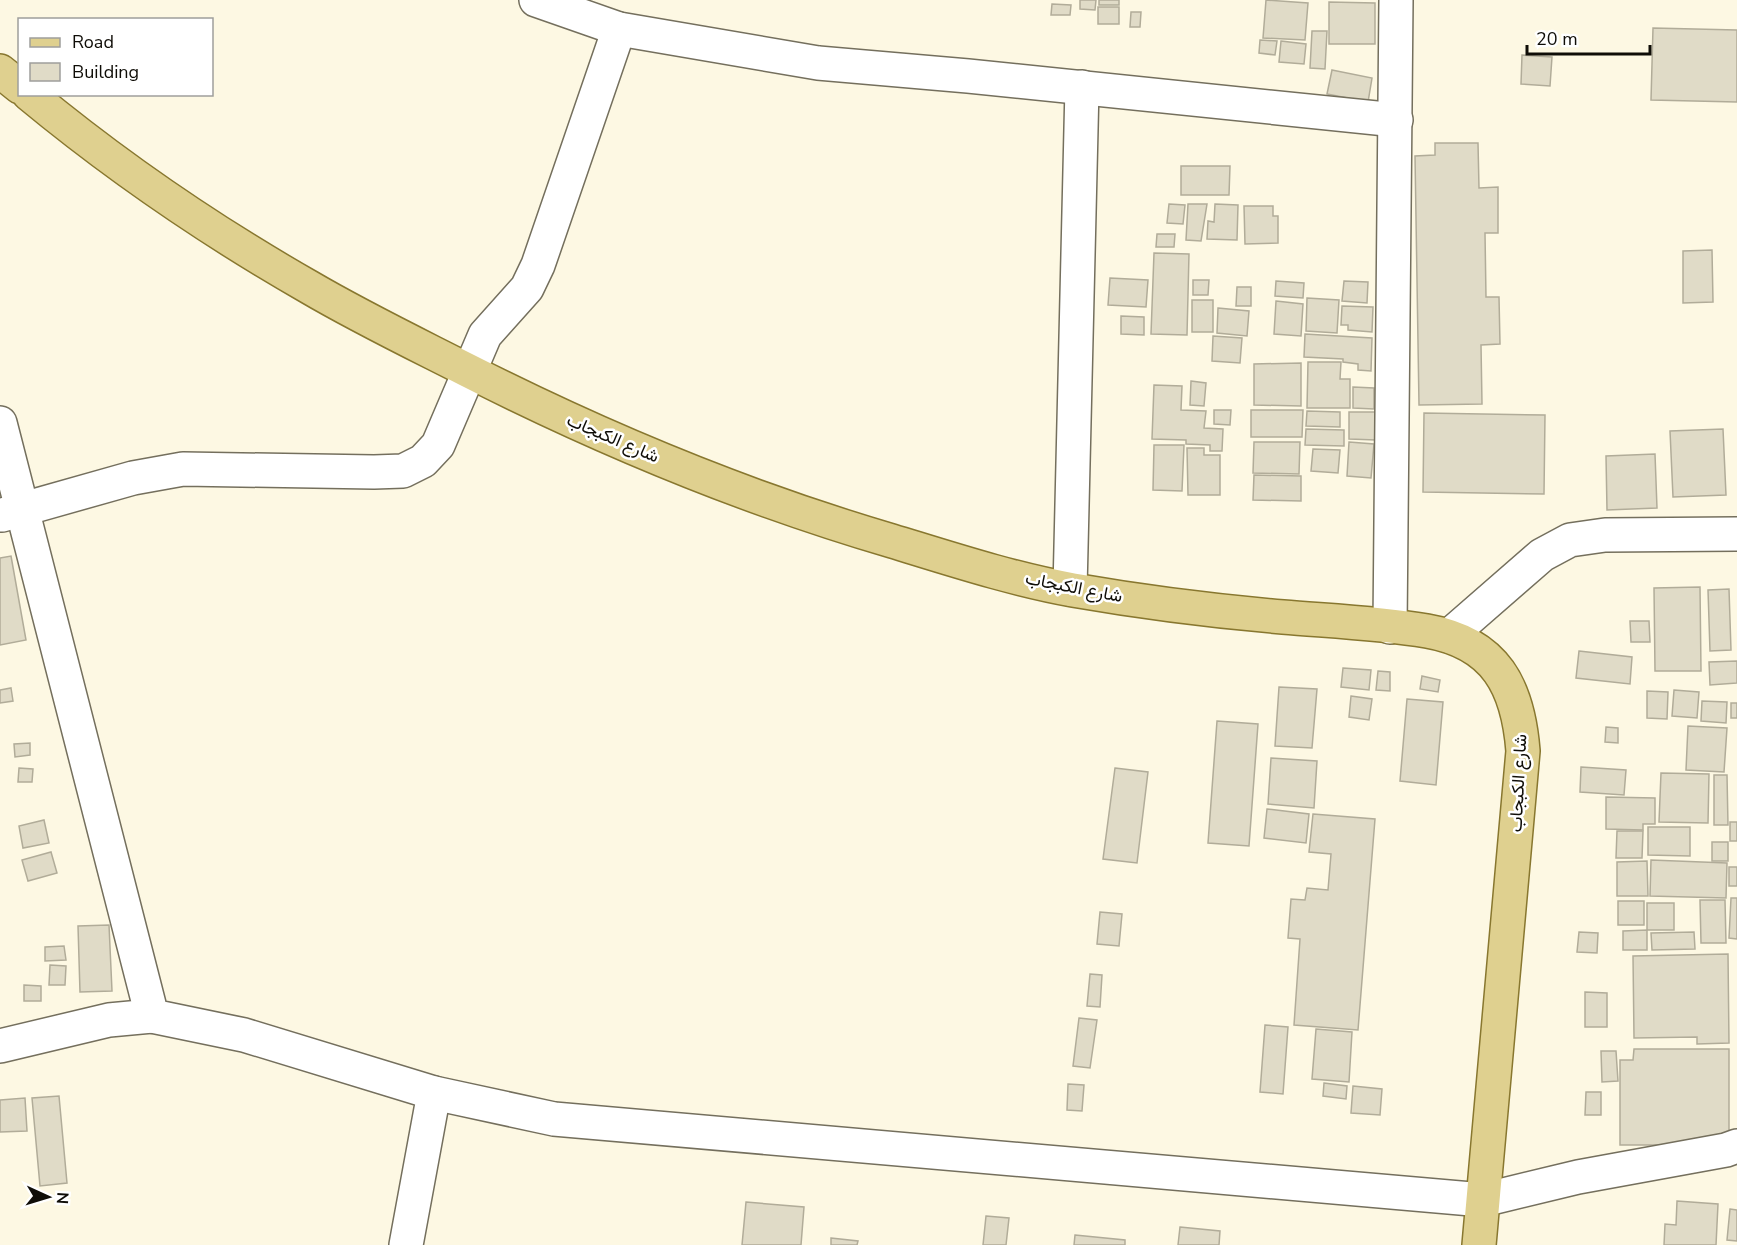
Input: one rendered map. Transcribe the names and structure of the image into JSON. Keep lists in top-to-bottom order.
{
  "streets": {
    "main road": ["شارع الكبجاب"]
  },
  "legend": ["Road", "Building"],
  "scale_bar": "20 m",
  "north": "right"
}
